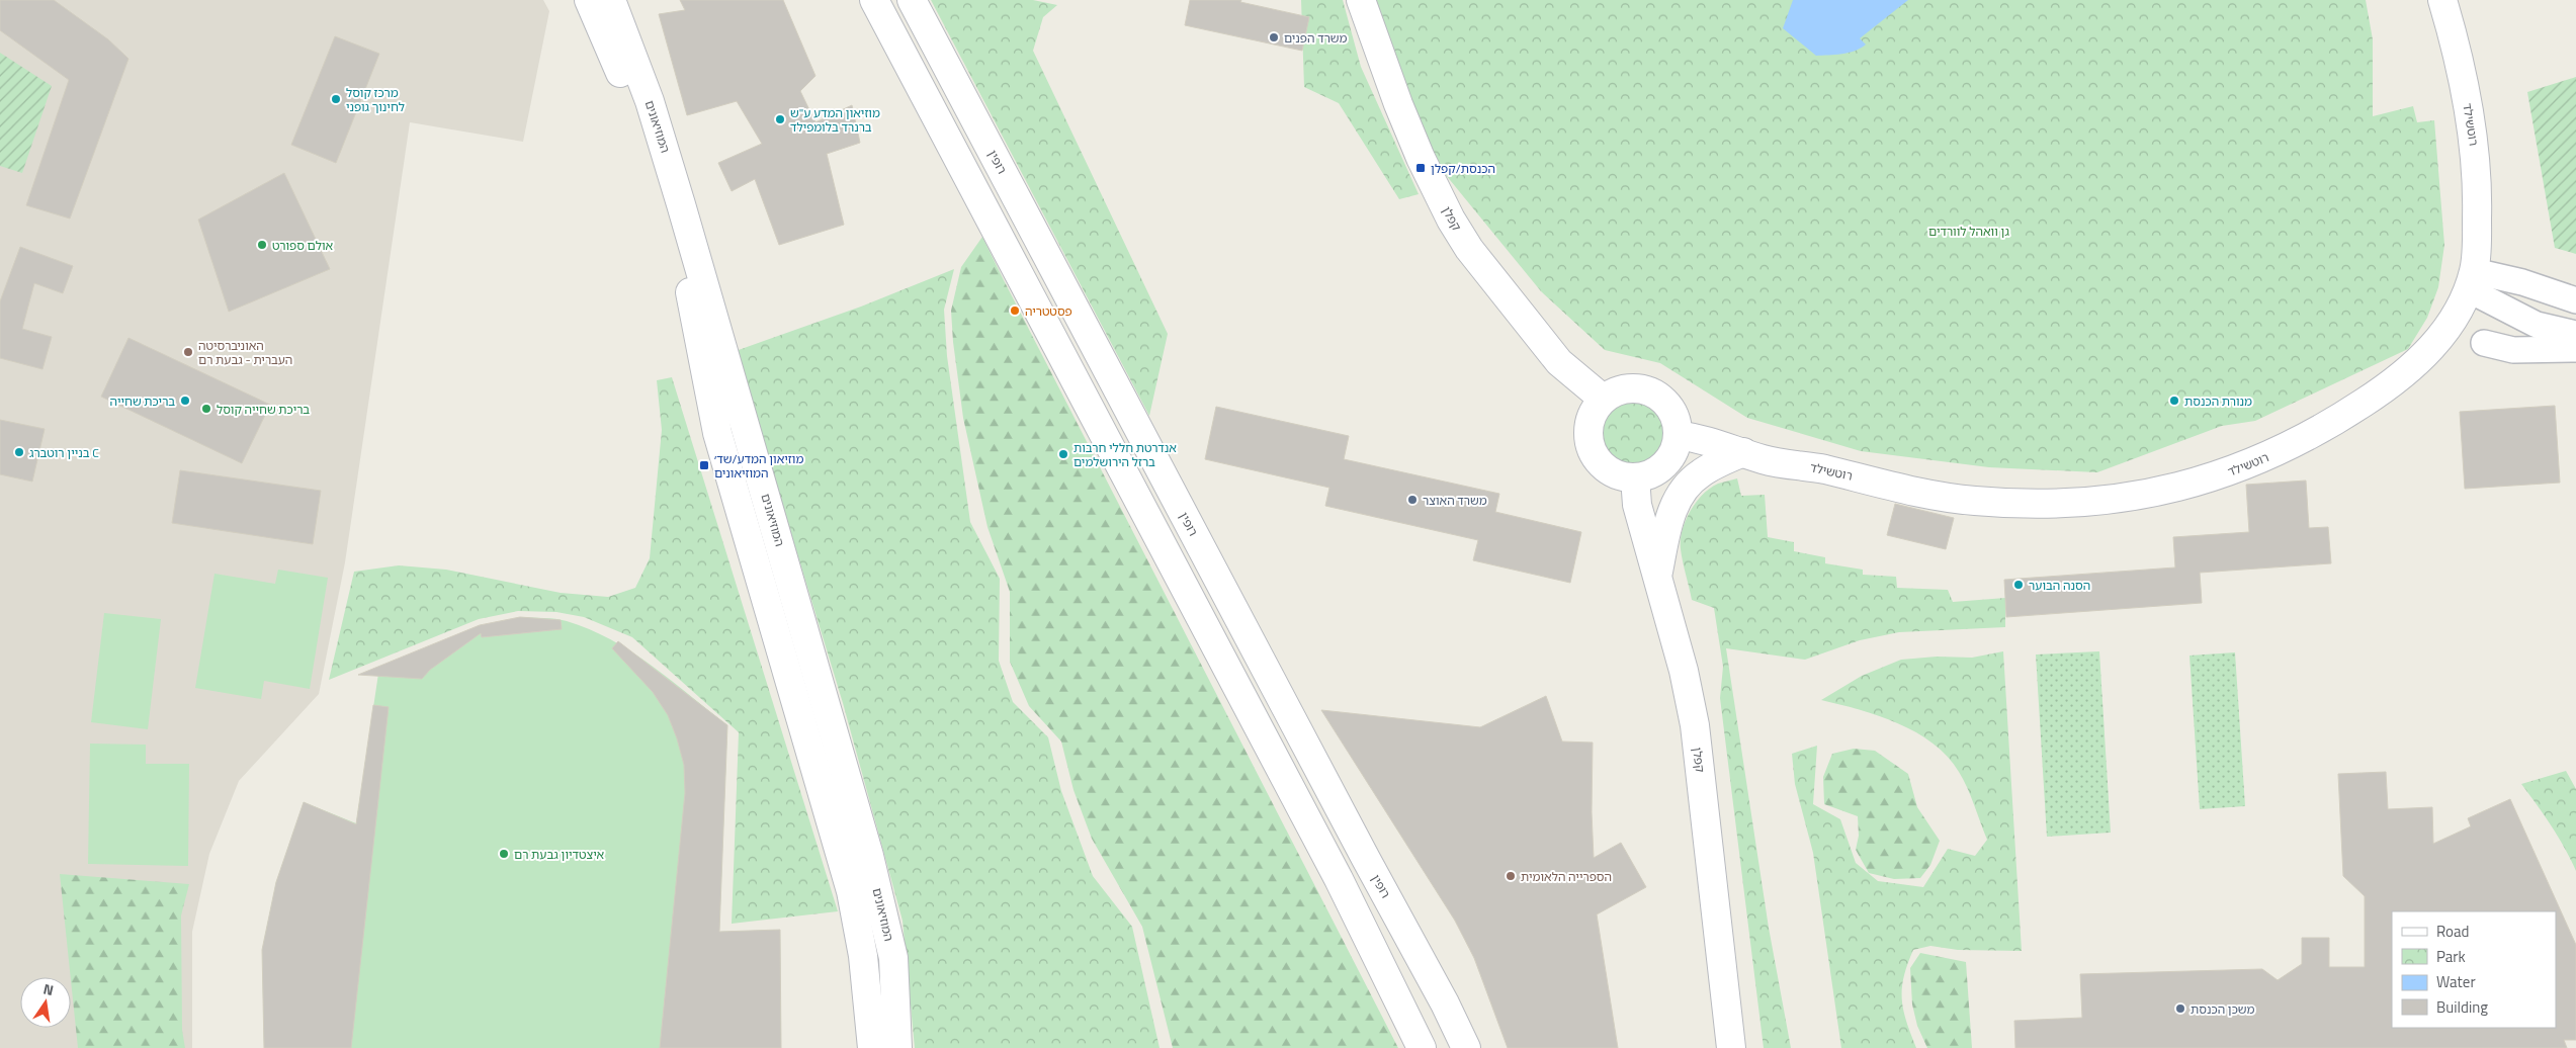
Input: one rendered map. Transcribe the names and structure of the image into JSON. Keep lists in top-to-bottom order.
{
  "streets": {
    "street": [
      "רוטשילד",
      "המוזיאונים",
      "רופין",
      "קפלן"
    ]
  },
  "crossings": [
    ["רוטשילד", "קפלן"]
  ],
  "parks": ["גן וואהל לוורדים"],
  "places": {
    "other": [
      "משרד הפנים",
      "מרכז קוסל לחינוך גופני",
      "מוזיאון המדע ע\"ש ברנרד בלומפילד",
      "אולם ספורט",
      "פסטטריה",
      "האוניברסיטה העברית - גבעת רם",
      "בריכת שחייה",
      "מנורת הכנסת",
      "בריכת שחייה קוסל",
      "בניין רוטברג C",
      "אנדרטת חללי חרבות ברזל הירושלמים",
      "משרד האוצר",
      "הסנה הבוער",
      "איצטדיון גבעת רם",
      "הספרייה הלאומית",
      "משכן הכנסת"
    ],
    "transit": ["הכנסת/קפלן", "מוזיאון המדע/שד׳ המוזיאונים"]
  },
  "legend": [
    "Road",
    "Park",
    "Water",
    "Building"
  ],
  "north": "top"
}
